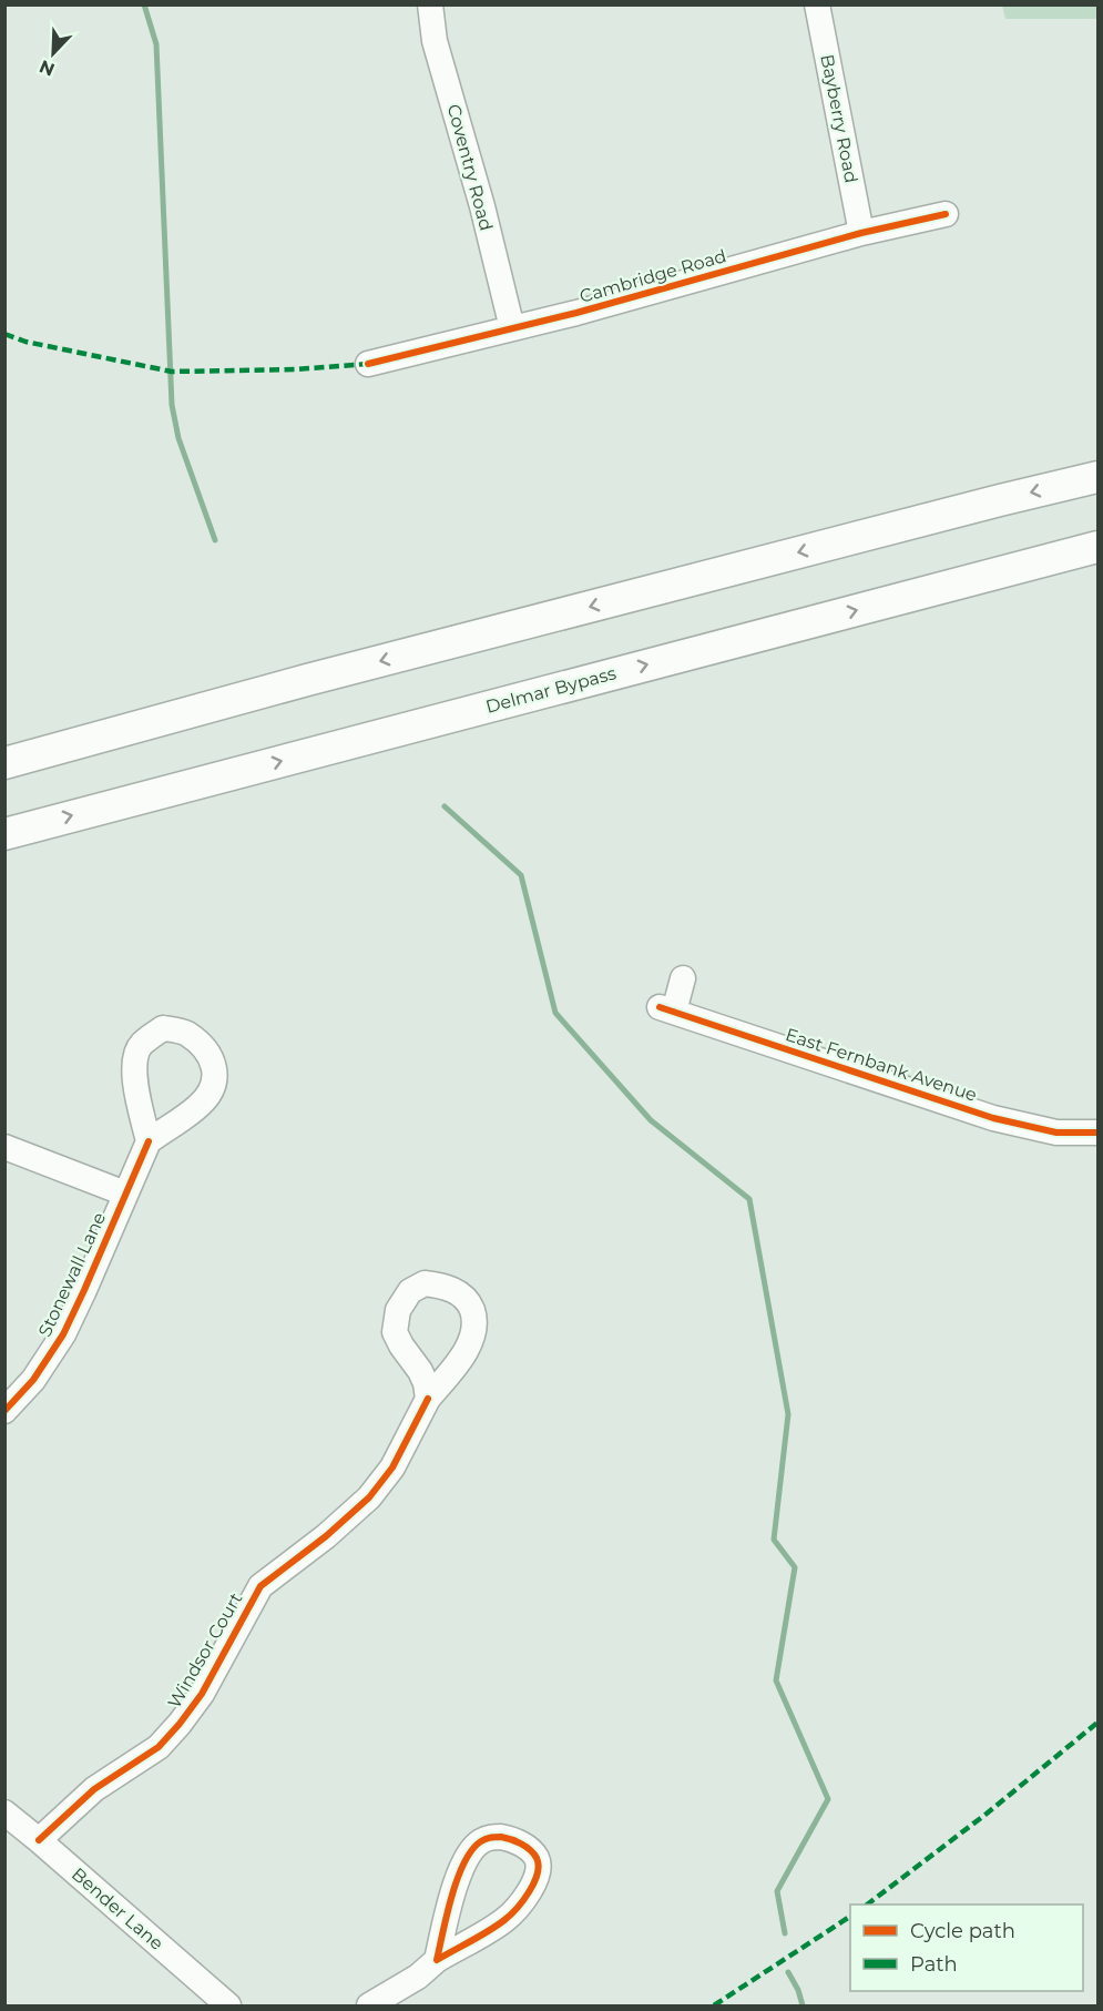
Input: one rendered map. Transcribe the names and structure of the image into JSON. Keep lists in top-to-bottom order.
{
  "streets": {
    "main road": ["Delmar Bypass"],
    "street": [
      "Bayberry Road",
      "Coventry Road",
      "Cambridge Road",
      "East Fernbank Avenue",
      "Stonewall Lane",
      "Windsor Court",
      "Bender Lane"
    ]
  },
  "crossings": [
    ["Bayberry Road", "Cambridge Road"],
    ["Coventry Road", "Cambridge Road"],
    ["Windsor Court", "Bender Lane"]
  ],
  "legend": ["Cycle path", "Path"],
  "north": "bottom left"
}
